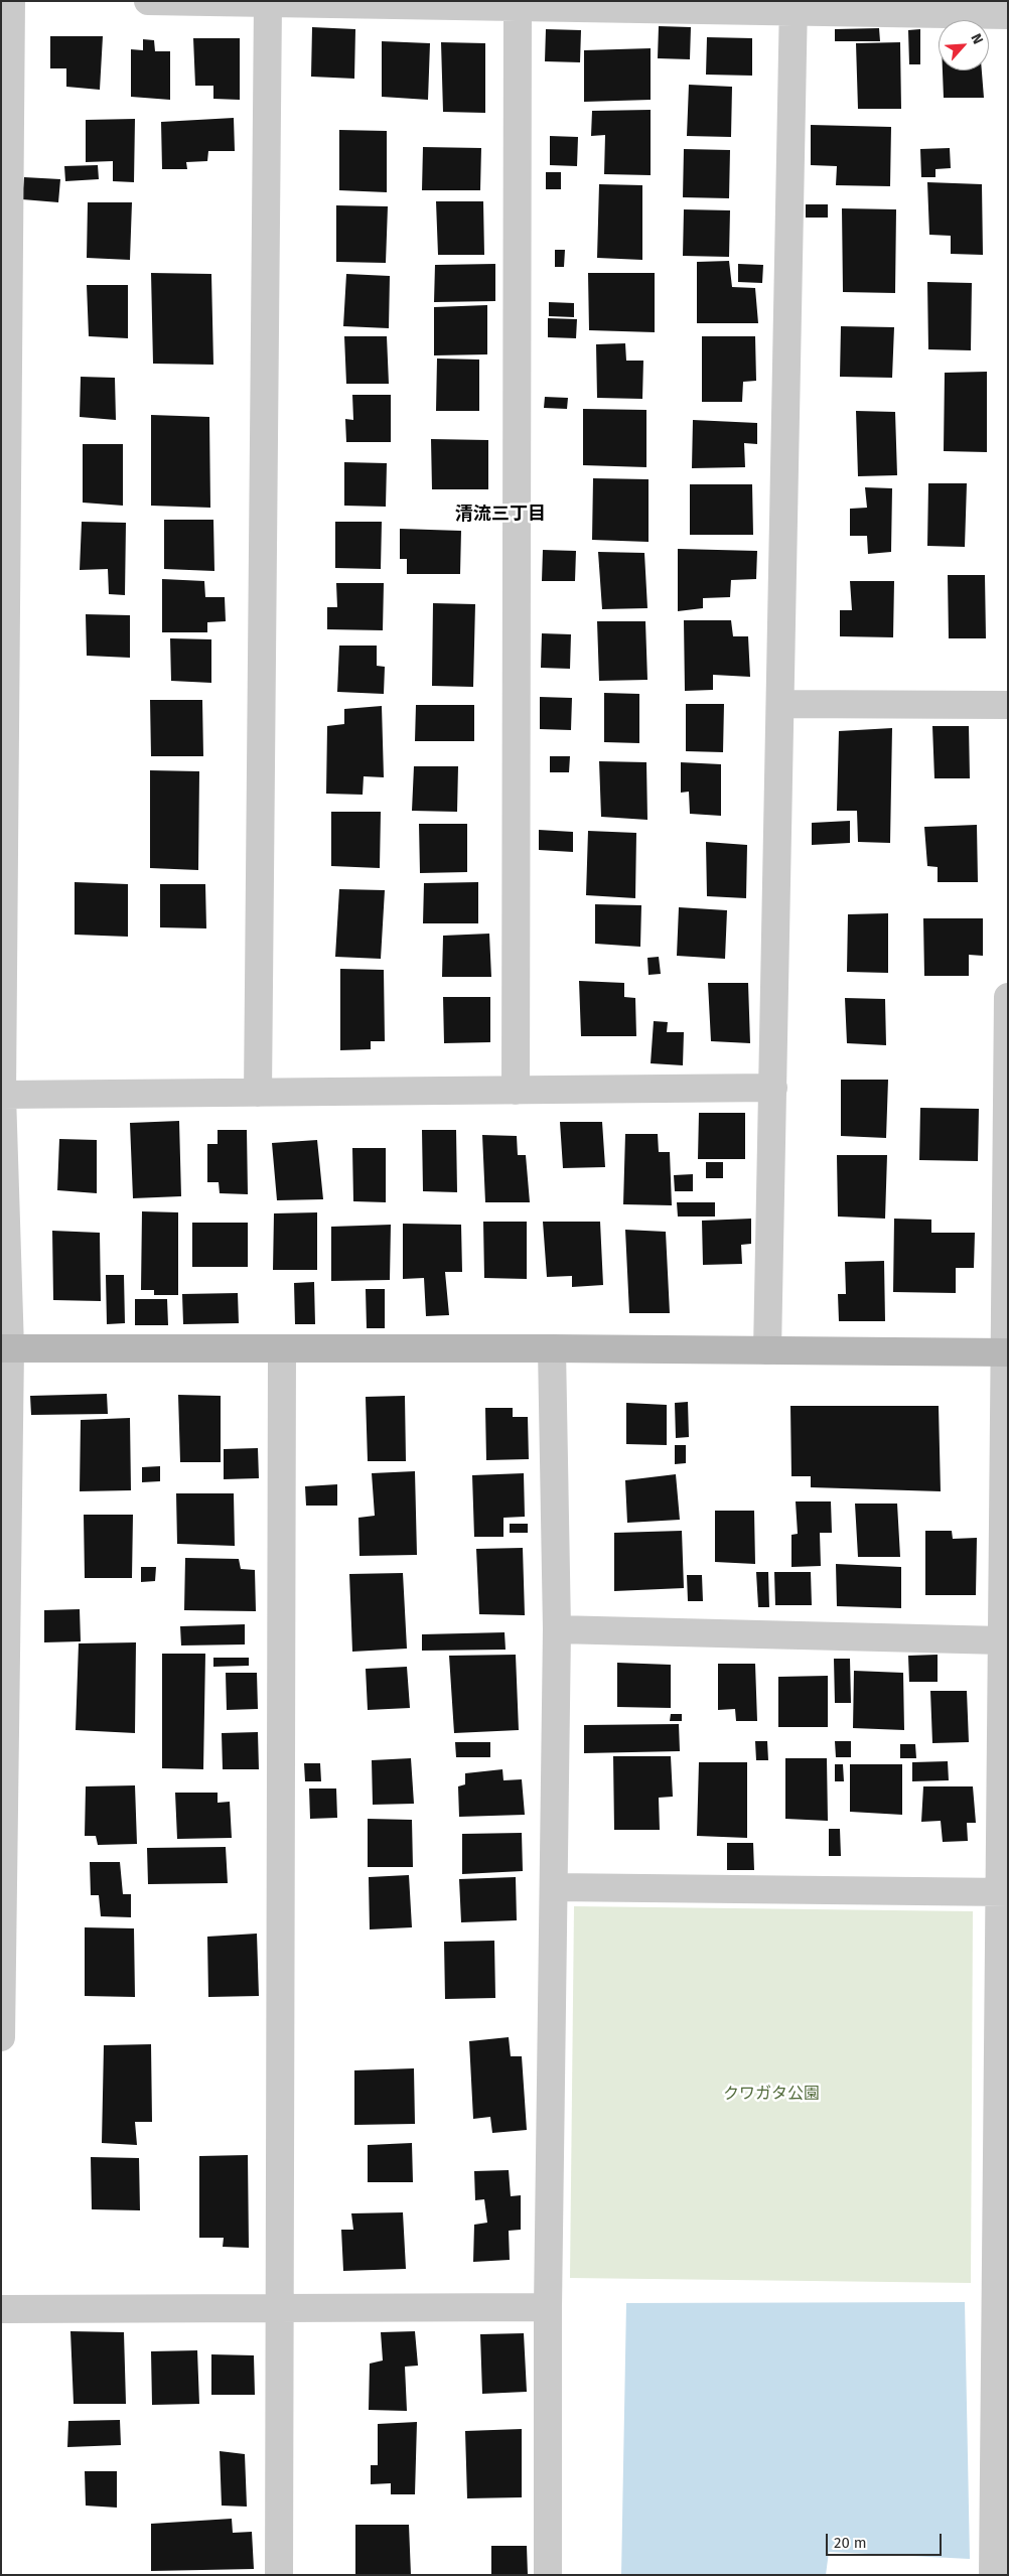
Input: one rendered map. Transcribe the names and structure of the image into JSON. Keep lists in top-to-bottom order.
{
  "districts": ["清流三丁目"],
  "parks": ["クワガタ公園"],
  "scale_bar": "20 m",
  "north": "top right"
}
